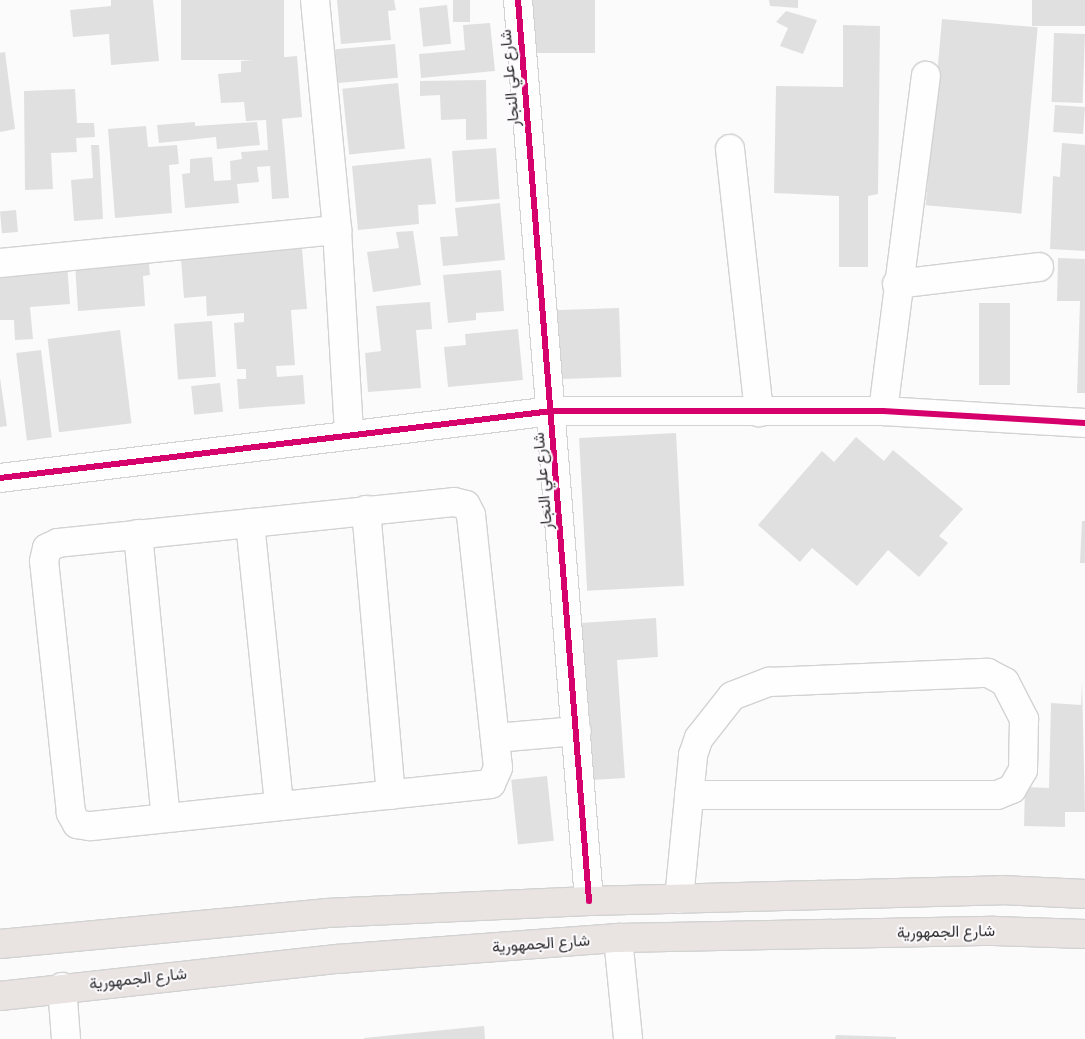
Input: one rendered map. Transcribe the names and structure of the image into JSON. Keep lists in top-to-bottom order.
{
  "streets": {
    "main road": ["شارع الجمهورية"],
    "street": ["شارع علي النجار"]
  }
}
